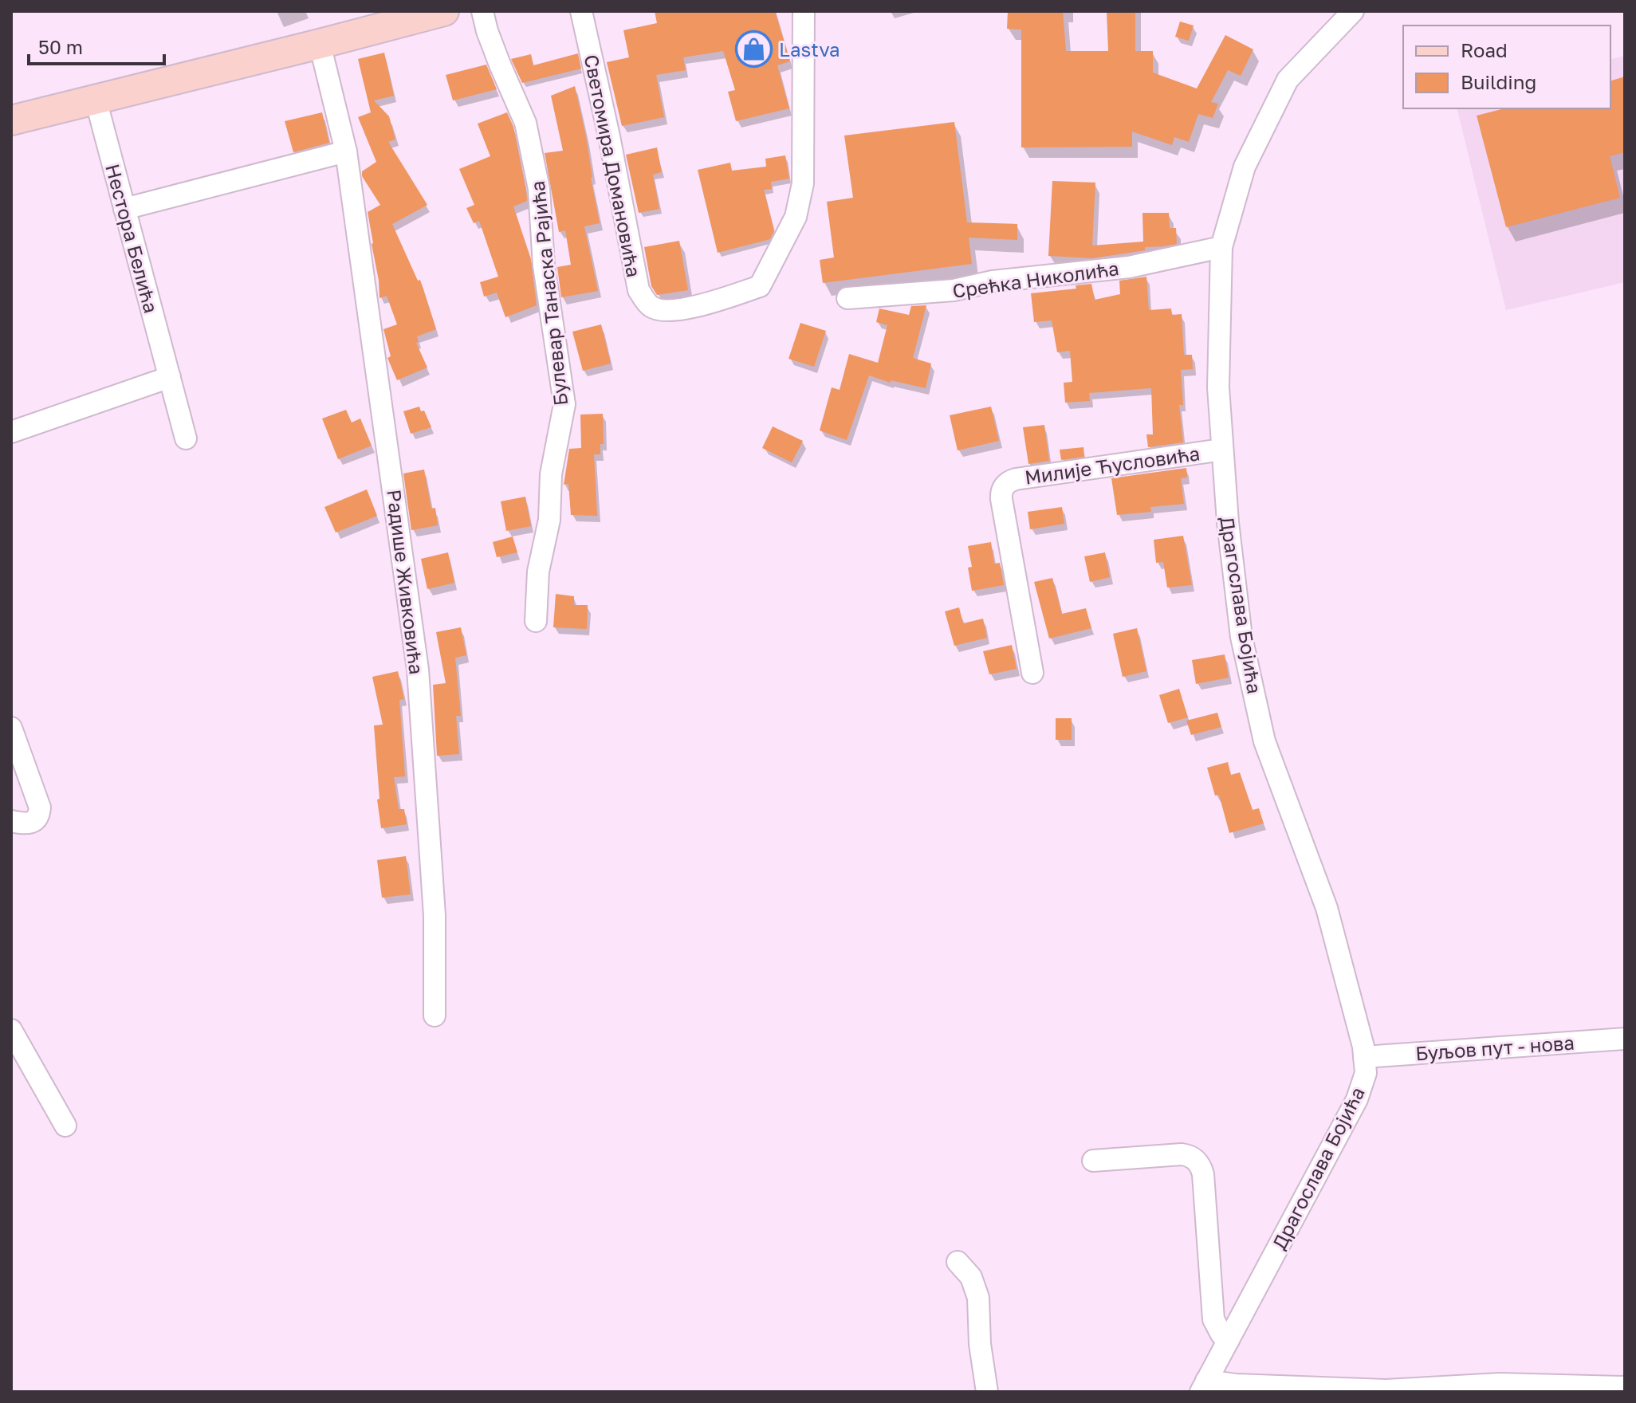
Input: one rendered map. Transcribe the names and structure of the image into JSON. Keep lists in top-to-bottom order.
{
  "streets": {
    "street": [
      "Светомира Домановића",
      "Нестора Белића",
      "Срећка Николића",
      "Булевар Танаска Рајића",
      "Милије Ћусловића",
      "Радише Живковића",
      "Драгослава Бојића",
      "Буљов пут - нова"
    ]
  },
  "crossings": [
    ["Срећка Николића", "Драгослава Бојића"],
    ["Милије Ћусловића", "Драгослава Бојића"],
    ["Драгослава Бојића", "Буљов пут - нова"]
  ],
  "places": {
    "shop": ["Lastva"]
  },
  "legend": ["Road", "Building"],
  "scale_bar": "50 m"
}
